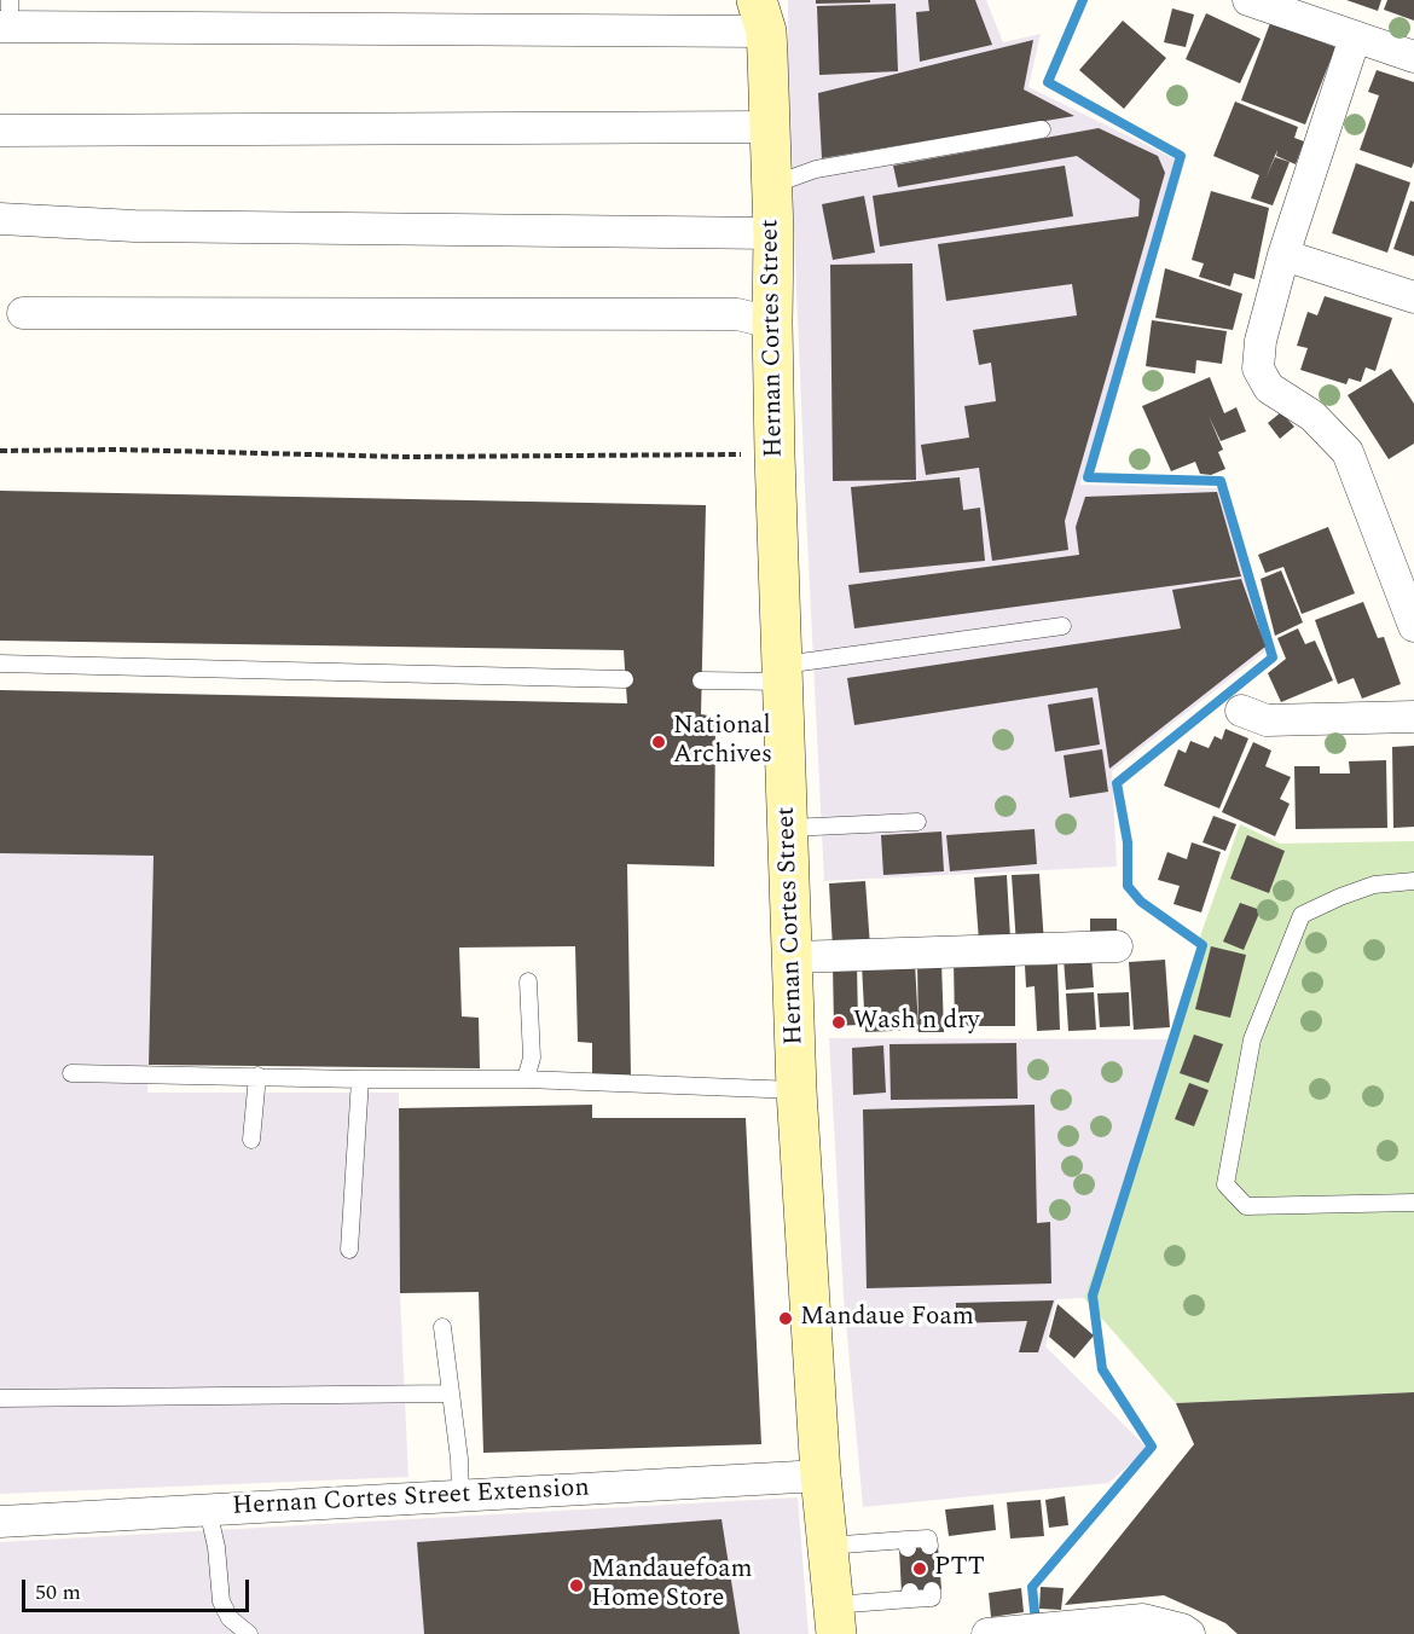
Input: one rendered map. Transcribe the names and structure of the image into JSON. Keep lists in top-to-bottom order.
{
  "streets": {
    "main road": ["Hernan Cortes Street"],
    "street": ["Hernan Cortes Street Extension"]
  },
  "crossings": [
    ["Hernan Cortes Street", "Hernan Cortes Street Extension"]
  ],
  "places": [
    "National Archives",
    "Wash n dry",
    "Mandaue Foam",
    "PTT",
    "Mandauefoam Home Store"
  ],
  "scale_bar": "50 m"
}
